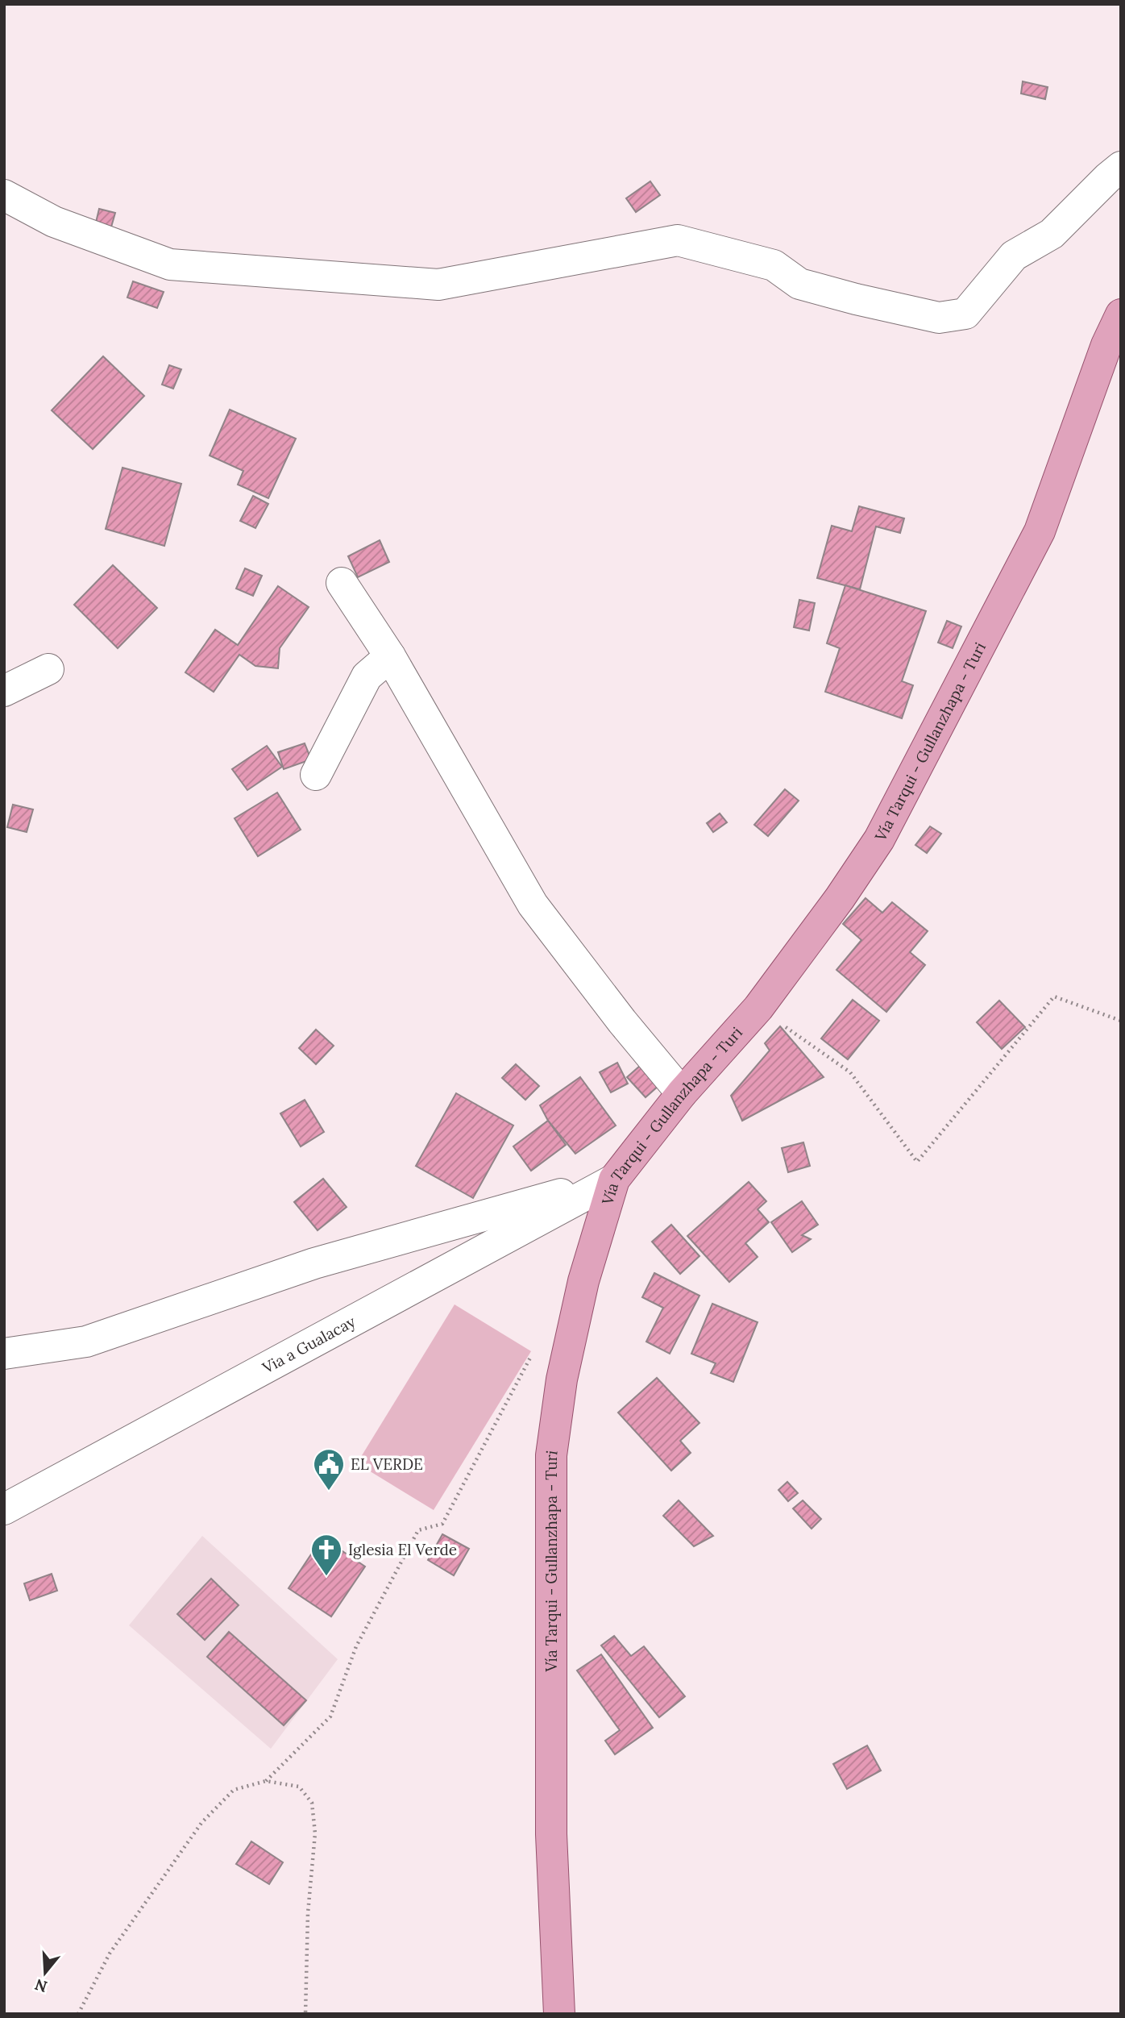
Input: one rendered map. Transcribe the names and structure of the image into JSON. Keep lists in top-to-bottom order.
{
  "streets": {
    "main road": ["Vía Tarqui - Gullanzhapa - Turi"],
    "street": ["Via a Gualacay"]
  },
  "crossings": [
    ["Vía Tarqui - Gullanzhapa - Turi", "Via a Gualacay"]
  ],
  "places": {
    "public building": ["EL VERDE"],
    "church": ["Iglesia El Verde"]
  },
  "north": "bottom"
}
